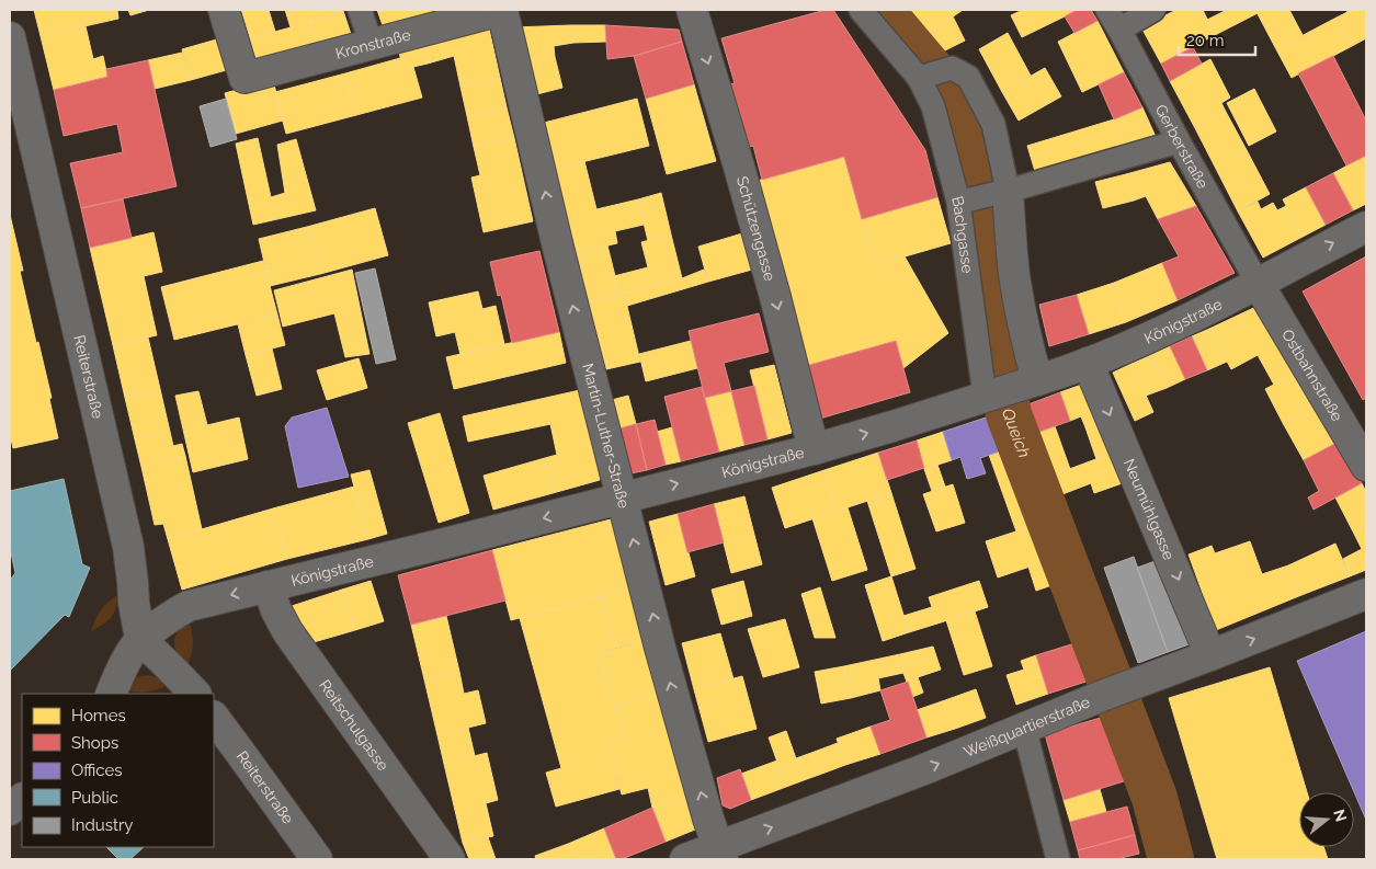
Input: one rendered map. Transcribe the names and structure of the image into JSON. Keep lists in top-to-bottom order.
{
  "streets": {
    "street": [
      "Kronstraße",
      "Gerberstraße",
      "Schützengasse",
      "Bachgasse",
      "Königstraße",
      "Ostbahnstraße",
      "Reiterstraße",
      "Martin-Luther-Straße",
      "Neumühlgasse",
      "Reitschulgasse",
      "Weißquartierstraße"
    ]
  },
  "crossings": [
    ["Kronstraße", "Martin-Luther-Straße"],
    ["Gerberstraße", "Königstraße"],
    ["Gerberstraße", "Ostbahnstraße"],
    ["Schützengasse", "Königstraße"],
    ["Bachgasse", "Königstraße"],
    ["Königstraße", "Ostbahnstraße"],
    ["Königstraße", "Reiterstraße"],
    ["Königstraße", "Martin-Luther-Straße"],
    ["Königstraße", "Neumühlgasse"],
    ["Königstraße", "Reitschulgasse"],
    ["Martin-Luther-Straße", "Weißquartierstraße"],
    ["Neumühlgasse", "Weißquartierstraße"]
  ],
  "one_way": ["Martin-Luther-Straße", "Neumühlgasse", "Weißquartierstraße"],
  "water": ["Queich"],
  "legend": [
    "Homes",
    "Shops",
    "Offices",
    "Public",
    "Industry"
  ],
  "scale_bar": "20 m",
  "north": "right"
}
